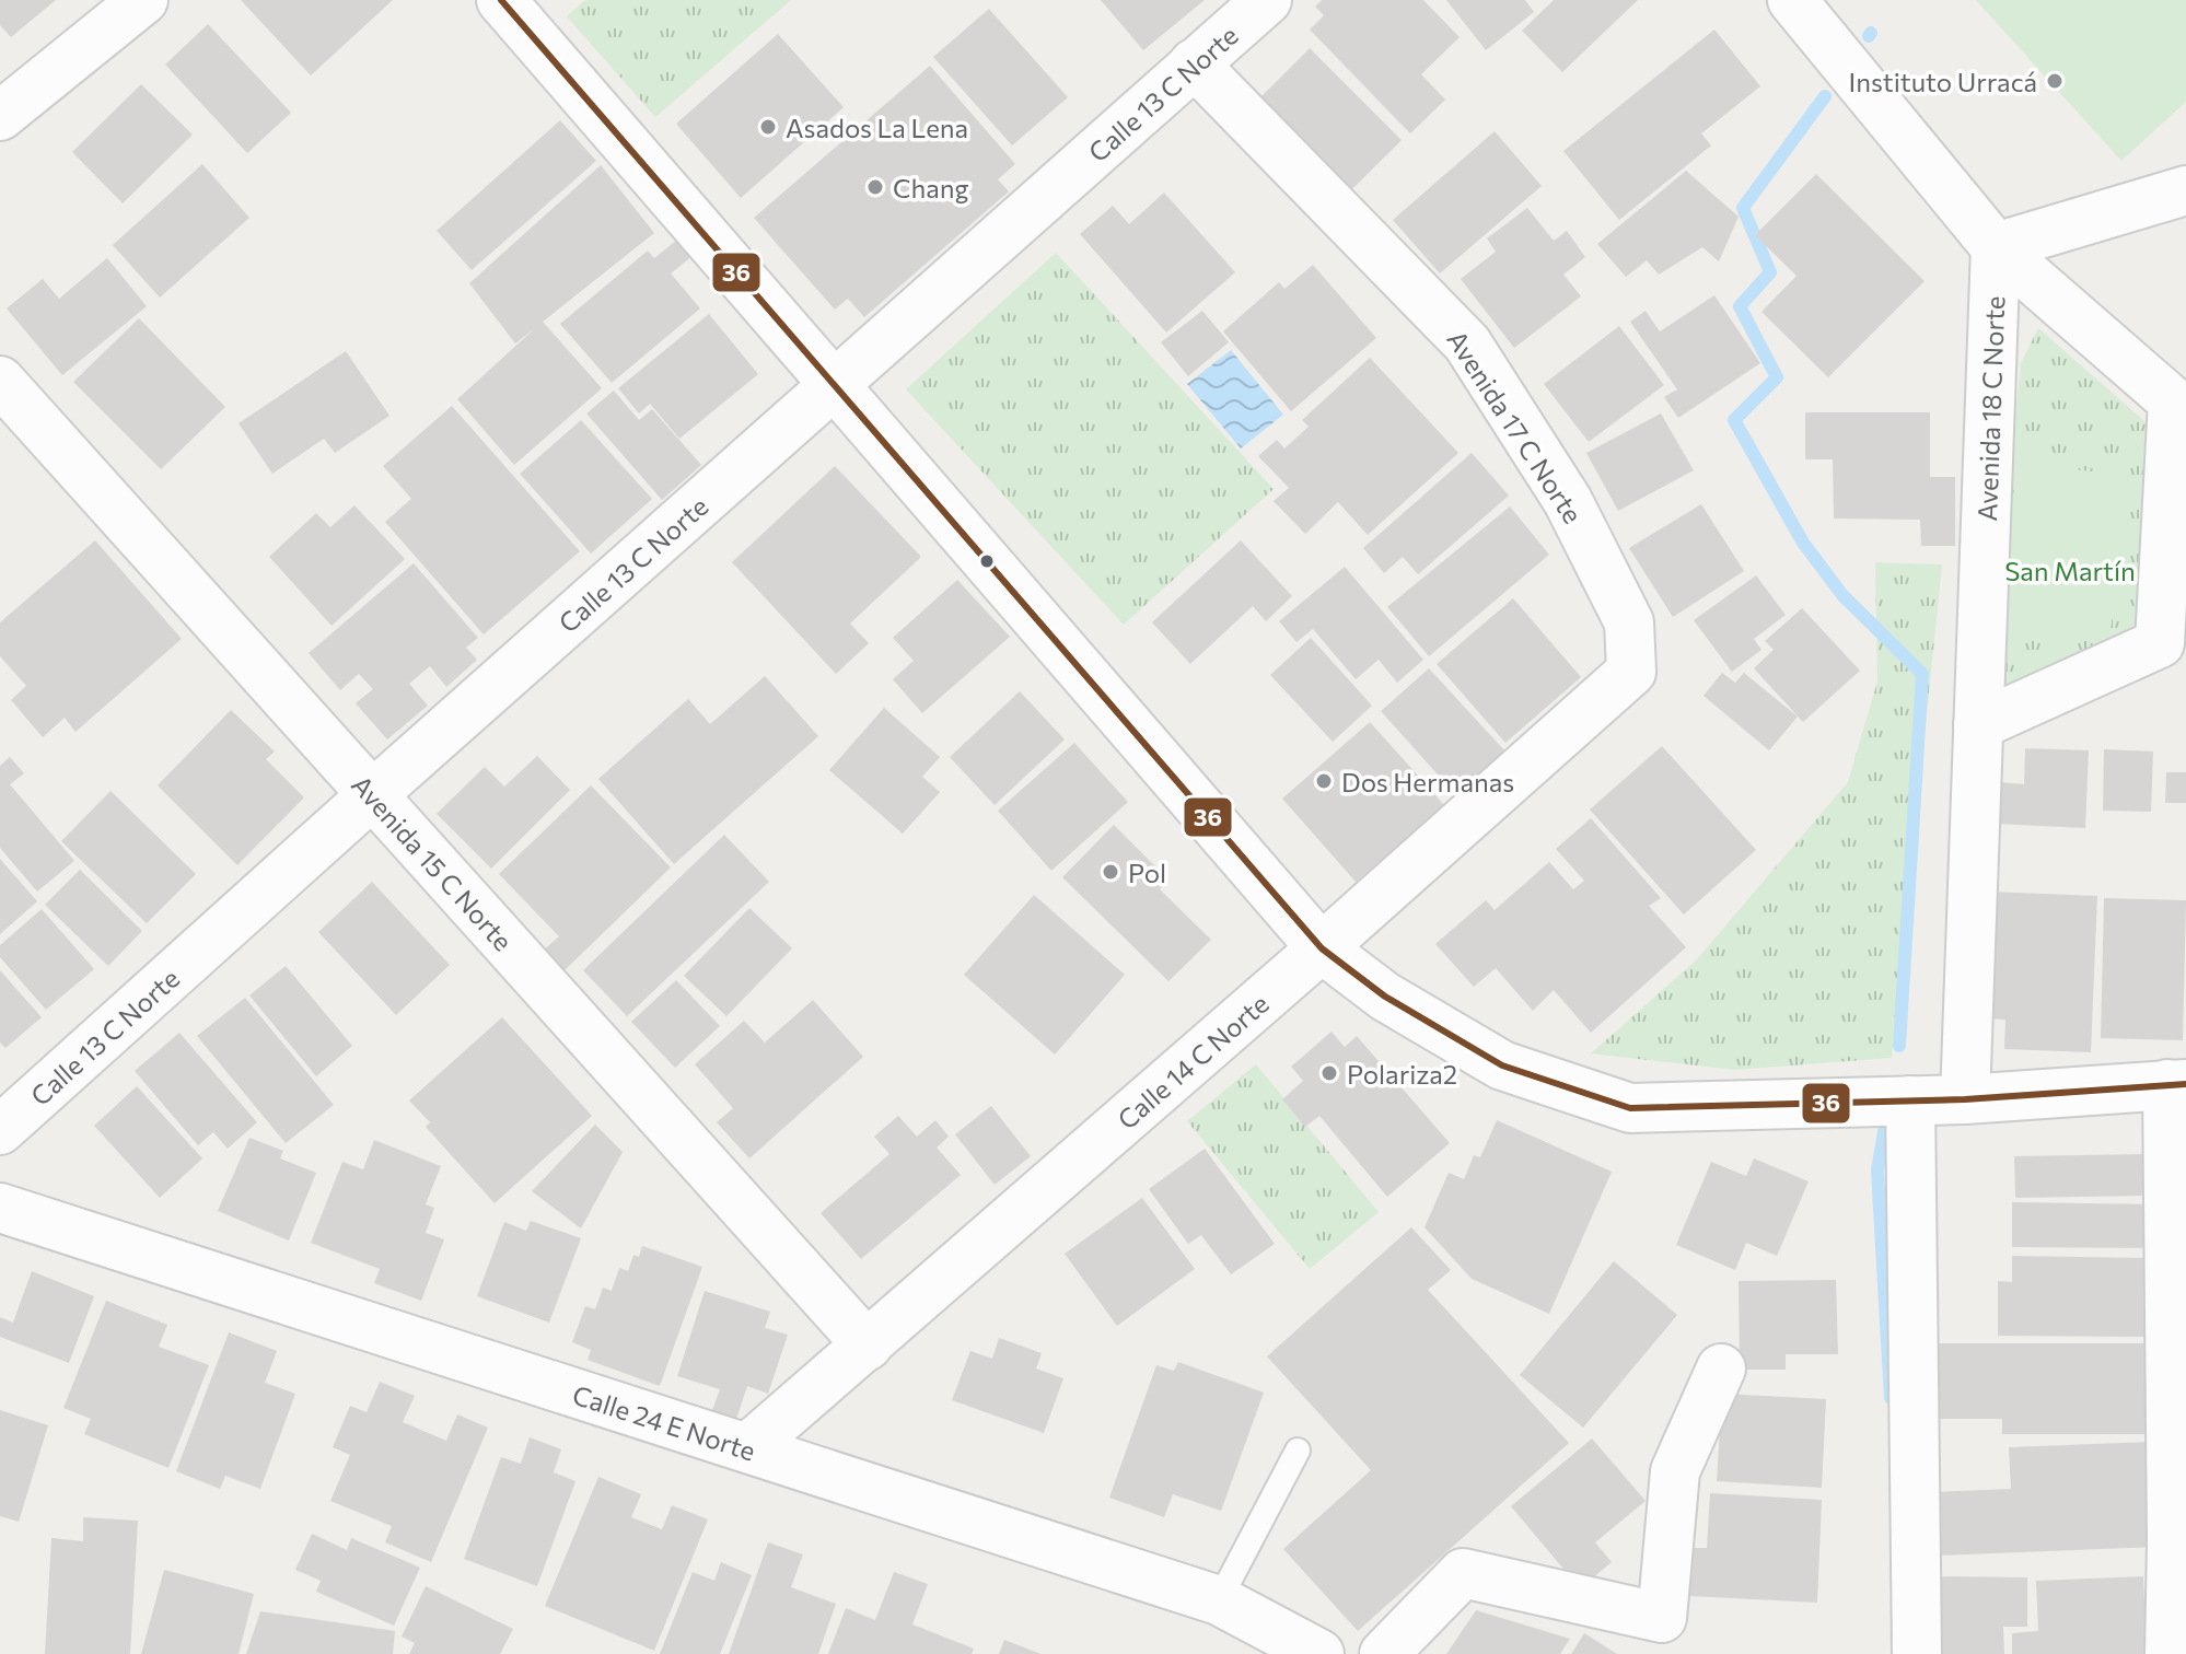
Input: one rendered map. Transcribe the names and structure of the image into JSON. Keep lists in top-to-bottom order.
{
  "streets": {
    "street": [
      "Calle 13 C Norte",
      "Avenida 18 C Norte",
      "Avenida 17 C Norte",
      "Avenida 15 C Norte",
      "Calle 14 C Norte",
      "Calle 24 E Norte"
    ]
  },
  "crossings": [
    ["Calle 13 C Norte", "Avenida 17 C Norte"],
    ["Calle 13 C Norte", "Avenida 15 C Norte"],
    ["Avenida 17 C Norte", "Calle 14 C Norte"],
    ["Avenida 15 C Norte", "Calle 14 C Norte"],
    ["Calle 14 C Norte", "Calle 24 E Norte"]
  ],
  "parks": ["San Martín"],
  "places": [
    "Instituto Urracá",
    "Asados La Lena",
    "Chang",
    "Dos Hermanas",
    "Pol",
    "Polariza2"
  ],
  "lines": ["transit line 36"]
}
